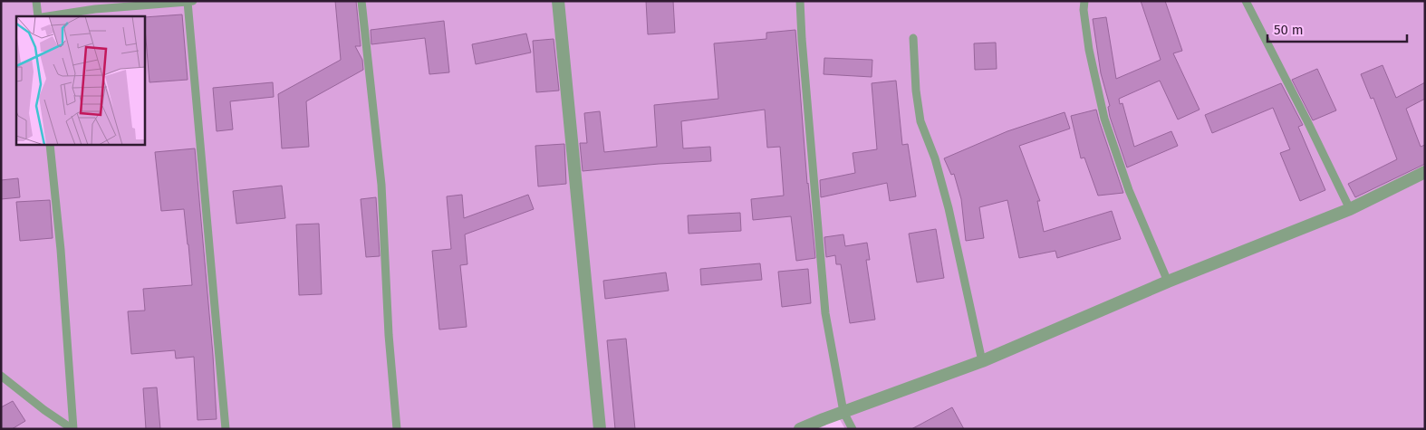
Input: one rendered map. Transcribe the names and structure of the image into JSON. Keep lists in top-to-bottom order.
{
  "scale_bar": "50 m"
}
